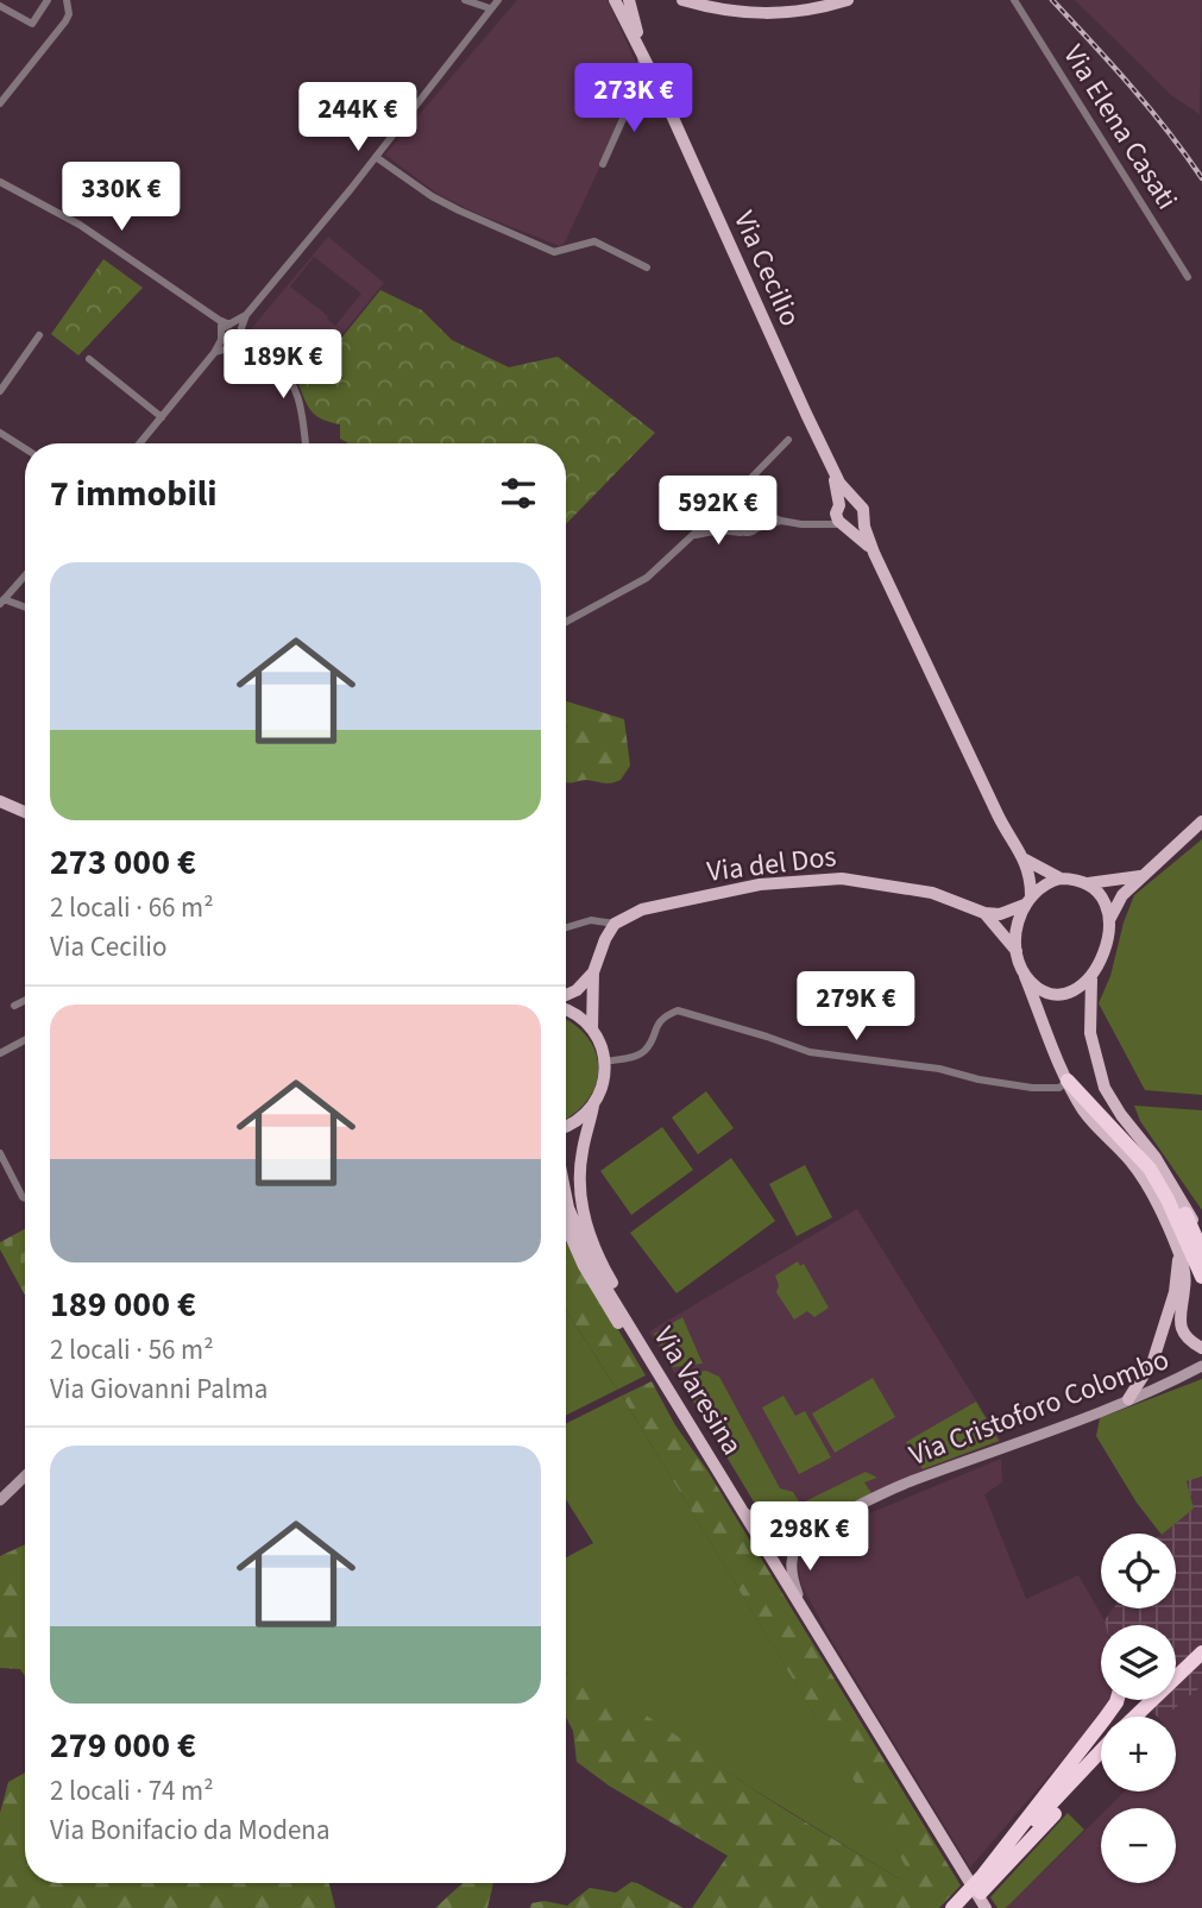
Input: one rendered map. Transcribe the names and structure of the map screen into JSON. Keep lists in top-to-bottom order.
{
  "streets": {
    "main road": ["Via Cecilio", "Via del Dos", "Via Varesina"],
    "street": ["Via Elena Casati", "Via Cristoforo Colombo"]
  },
  "page": {
    "price": [
      "273K €",
      "244K €",
      "330K €",
      "189K €",
      "592K €",
      "279K €",
      "298K €"
    ],
    "heading": "7 immobili",
    "list": [
      {
        "name": "273 000 €",
        "note": "2 locali · 66 m² · Via Cecilio"
      },
      {
        "name": "189 000 €",
        "note": "2 locali · 56 m² · Via Giovanni Palma"
      },
      {
        "name": "279 000 €",
        "note": "2 locali · 74 m² · Via Bonifacio da Modena"
      }
    ],
    "map_buttons": ["+", "−"]
  }
}
